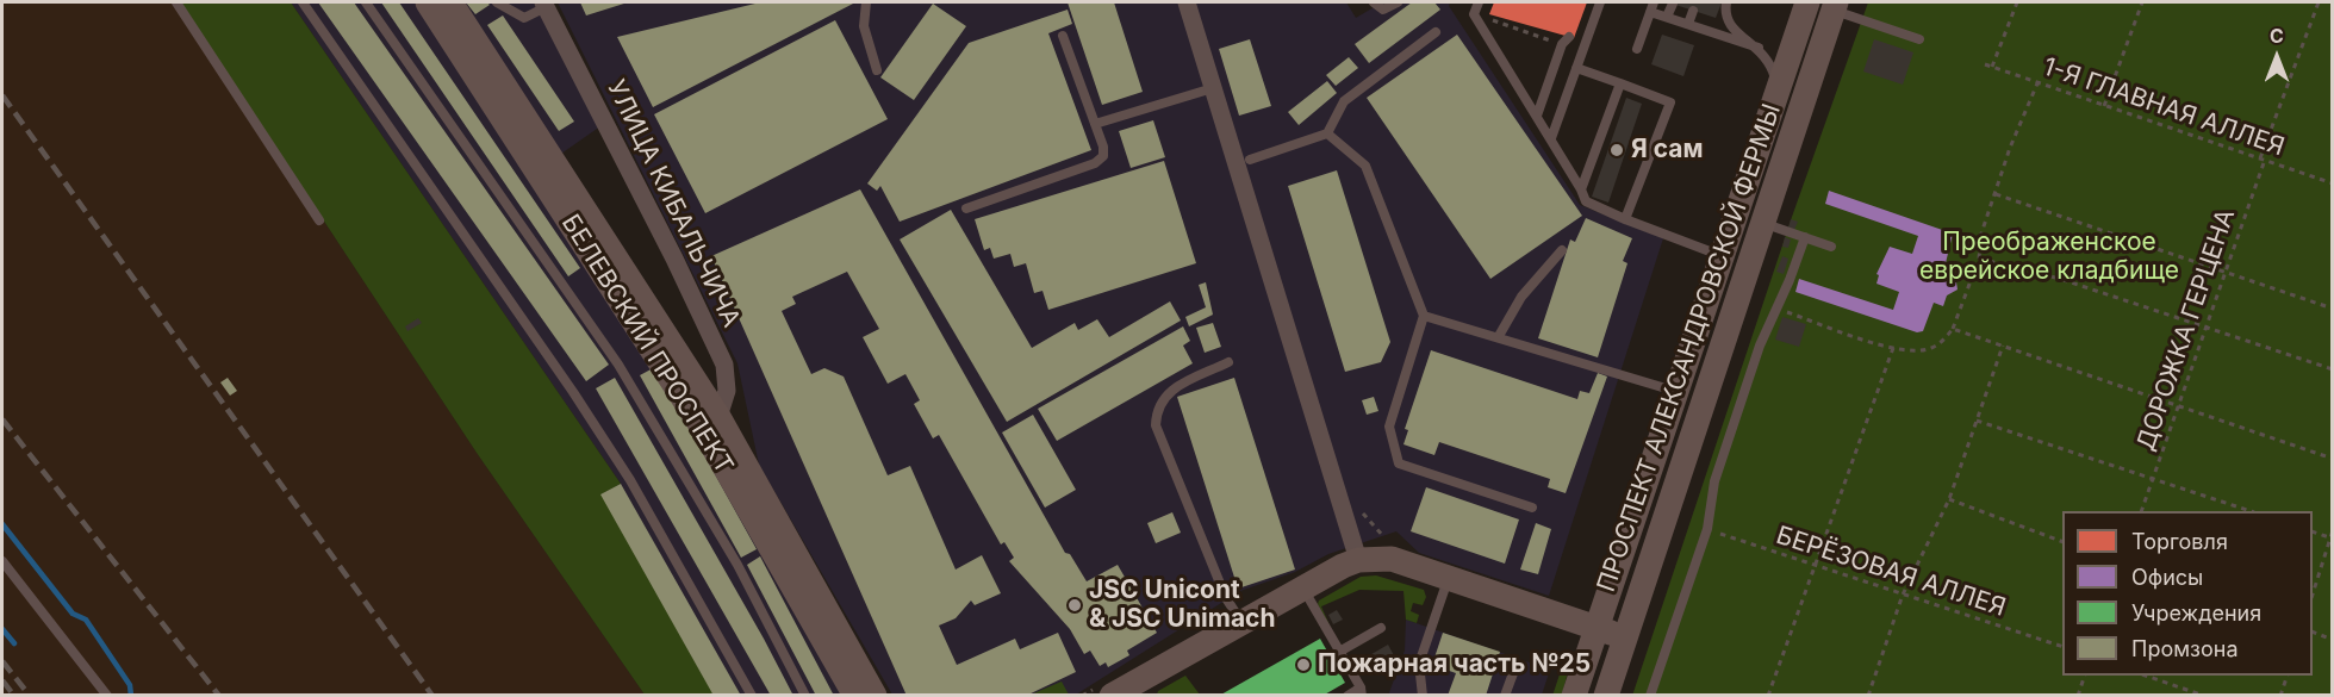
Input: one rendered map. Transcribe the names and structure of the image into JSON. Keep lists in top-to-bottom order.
{
  "streets": {
    "street": ["УЛИЦА КИБАЛЬЧИЧА", "БЕЛЕВСКИЙ ПРОСПЕКТ", "ПРОСПЕКТ АЛЕКСАНДРОВСКОЙ ФЕРМЫ"],
    "path": ["1-Я ГЛАВНАЯ АЛЛЕЯ", "ДОРОЖКА ГЕРЦЕНА", "БЕРЁЗОВАЯ АЛЛЕЯ"]
  },
  "crossings": [
    ["1-Я ГЛАВНАЯ АЛЛЕЯ", "ДОРОЖКА ГЕРЦЕНА"],
    ["УЛИЦА КИБАЛЬЧИЧА", "БЕЛЕВСКИЙ ПРОСПЕКТ"]
  ],
  "parks": ["Преображенское еврейское кладбище"],
  "places": ["Я сам", "JSC Unicont & JSC Unimach", "Пожарная часть №25"],
  "legend": [
    "Торговля",
    "Офисы",
    "Учреждения",
    "Промзона"
  ],
  "north": "top"
}
